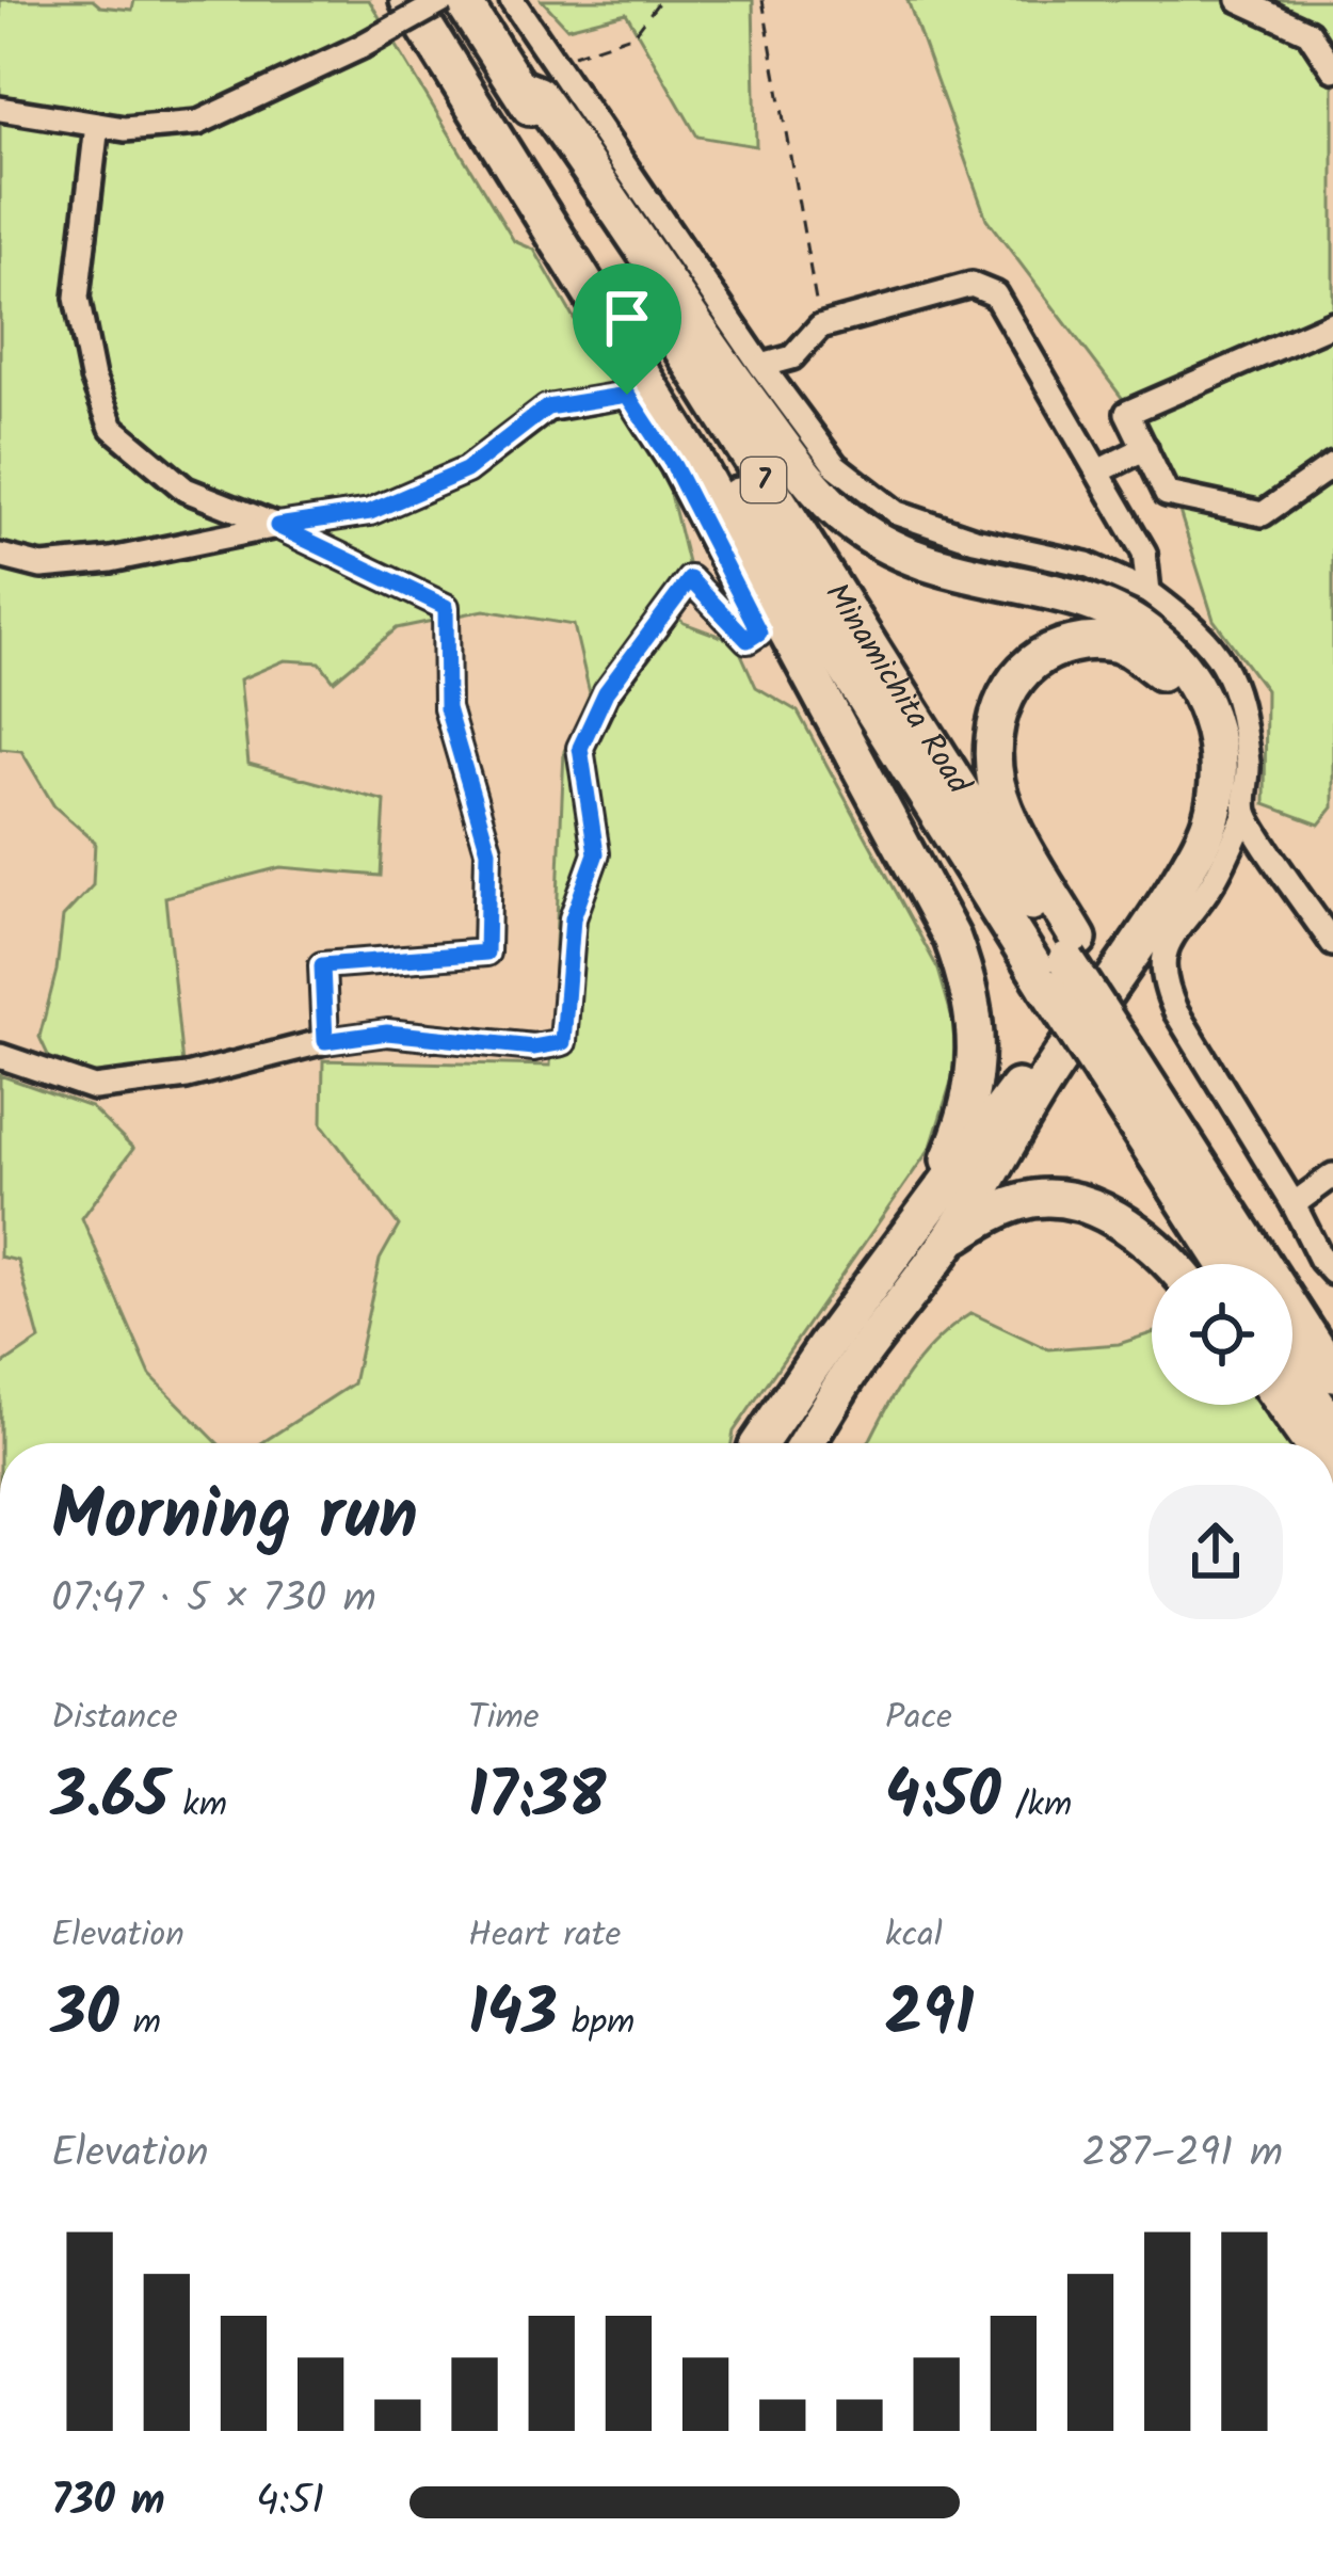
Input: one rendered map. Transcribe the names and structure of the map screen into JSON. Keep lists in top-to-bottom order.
{
  "streets": {
    "highway": ["7", "Minamichita Road"]
  },
  "page": {
    "heading": ["Morning run", "07:47 · 5 × 730 m"],
    "stats": [
      ["Distance", "3.65 km"],
      ["Time", "17:38"],
      ["Pace", "4:50 /km"],
      ["Elevation", "30 m"],
      ["Heart rate", "143 bpm"],
      ["kcal", "291"]
    ],
    "chart": ["Elevation", "287–291 m"],
    "list": [
      {
        "name": "730 m",
        "note": "4:51"
      }
    ]
  }
}
